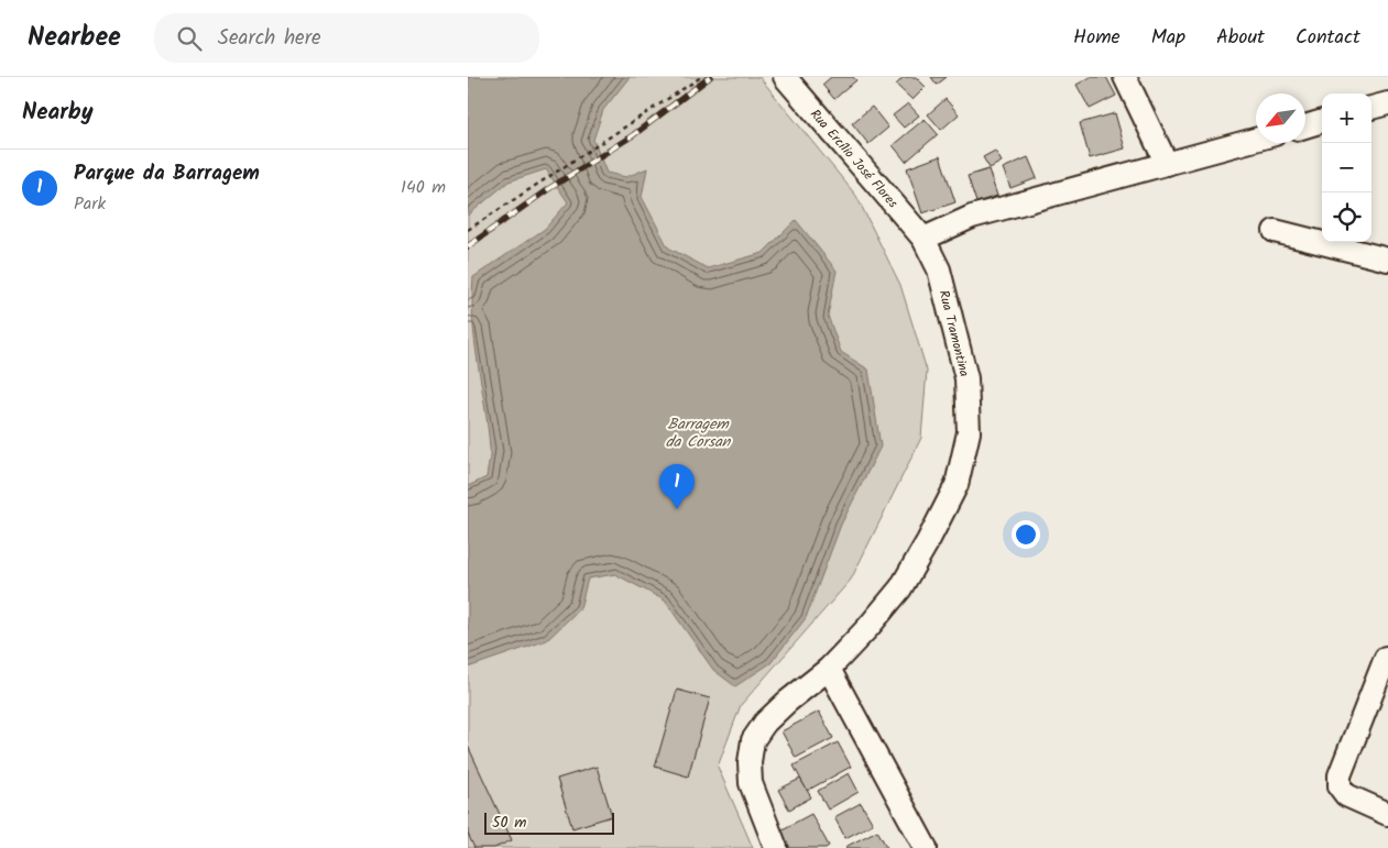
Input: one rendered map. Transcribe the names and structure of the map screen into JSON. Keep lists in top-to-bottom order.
{
  "streets": {
    "street": ["Rua Ercílio José Flores", "Rua Tramontina"]
  },
  "crossings": [
    ["Rua Ercílio José Flores", "Rua Tramontina"]
  ],
  "water": ["Barragem da Corsan"],
  "scale_bar": "50 m",
  "north": "bottom left",
  "page": {
    "header": "Nearbee",
    "search": "Search here",
    "nav": [
      "Home",
      "Map",
      "About",
      "Contact"
    ],
    "heading": "Nearby",
    "map_buttons": ["+", "−"],
    "list": [
      {
        "mark": "1",
        "name": "Parque da Barragem",
        "note": "Park",
        "value": "140 m"
      }
    ],
    "pins": "1",
    "scale": "50 m"
  }
}
